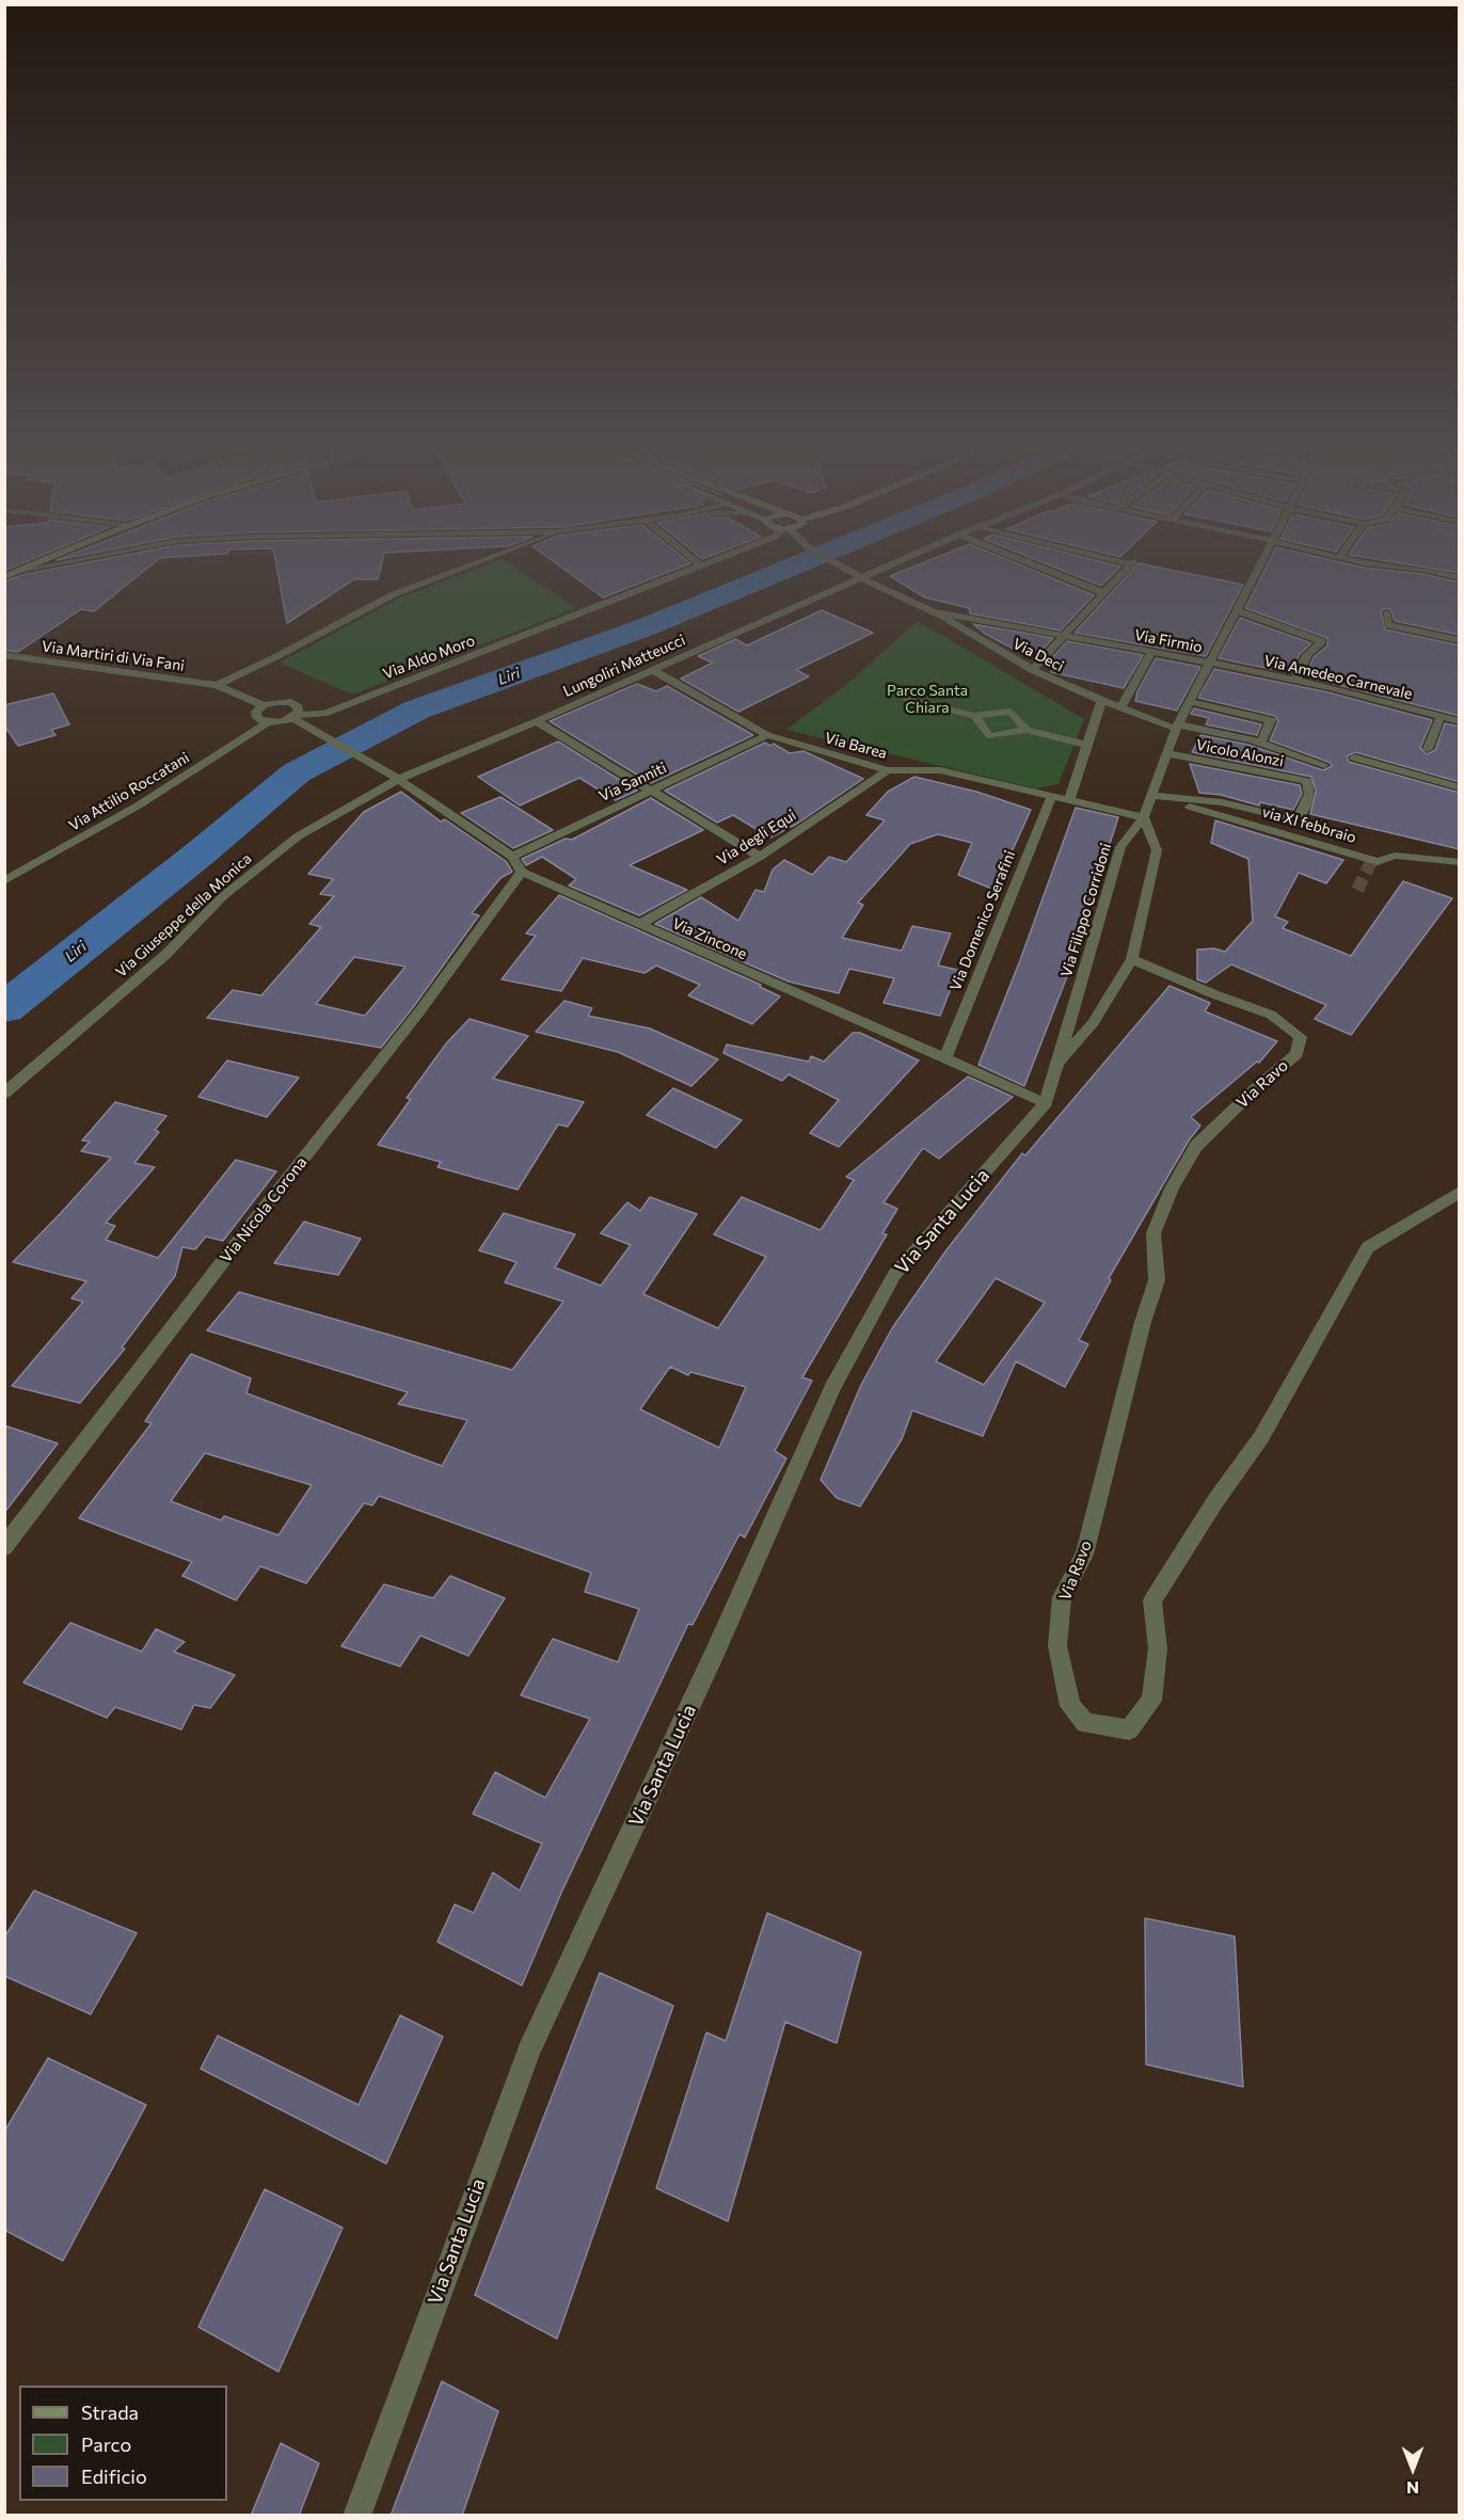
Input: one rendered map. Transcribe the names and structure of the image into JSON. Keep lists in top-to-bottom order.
{
  "streets": {
    "street": [
      "Via Firmio",
      "Via Deci",
      "Via Martiri di Via Fani",
      "Via Aldo Moro",
      "Lungoliri Matteucci",
      "Via Amedeo Carnevale",
      "Via Barea",
      "Vicolo Alonzi",
      "Via Sanniti",
      "Via Attilio Roccatani",
      "via XI febbraio",
      "Via degli Equi",
      "Via Filippo Corridoni",
      "Via Giuseppe della Monica",
      "Via Domenico Serafini",
      "Via Zincone",
      "Via Ravo",
      "Via Nicola Corona",
      "Via Santa Lucia"
    ]
  },
  "crossings": [
    ["Via Firmio", "Via Deci"],
    ["Via Firmio", "Via Amedeo Carnevale"],
    ["Via Firmio", "Via Filippo Corridoni"],
    ["Via Deci", "Lungoliri Matteucci"],
    ["Via Deci", "Via Filippo Corridoni"],
    ["Via Aldo Moro", "Via Attilio Roccatani"],
    ["Lungoliri Matteucci", "Via Barea"],
    ["Lungoliri Matteucci", "Via Giuseppe della Monica"],
    ["Via Amedeo Carnevale", "Via Filippo Corridoni"],
    ["Via Barea", "Via Sanniti"],
    ["Via Barea", "Via degli Equi"],
    ["Via Barea", "Via Filippo Corridoni"],
    ["Via Barea", "Via Domenico Serafini"],
    ["Vicolo Alonzi", "via XI febbraio"],
    ["Vicolo Alonzi", "Via Filippo Corridoni"],
    ["via XI febbraio", "Via Filippo Corridoni"],
    ["Via degli Equi", "Via Zincone"],
    ["Via Filippo Corridoni", "Via Santa Lucia"],
    ["Via Domenico Serafini", "Via Zincone"],
    ["Via Zincone", "Via Nicola Corona"],
    ["Via Zincone", "Via Santa Lucia"]
  ],
  "water": ["Liri"],
  "parks": ["Parco Santa Chiara"],
  "legend": ["Strada", "Parco", "Edificio"],
  "north": "bottom"
}
